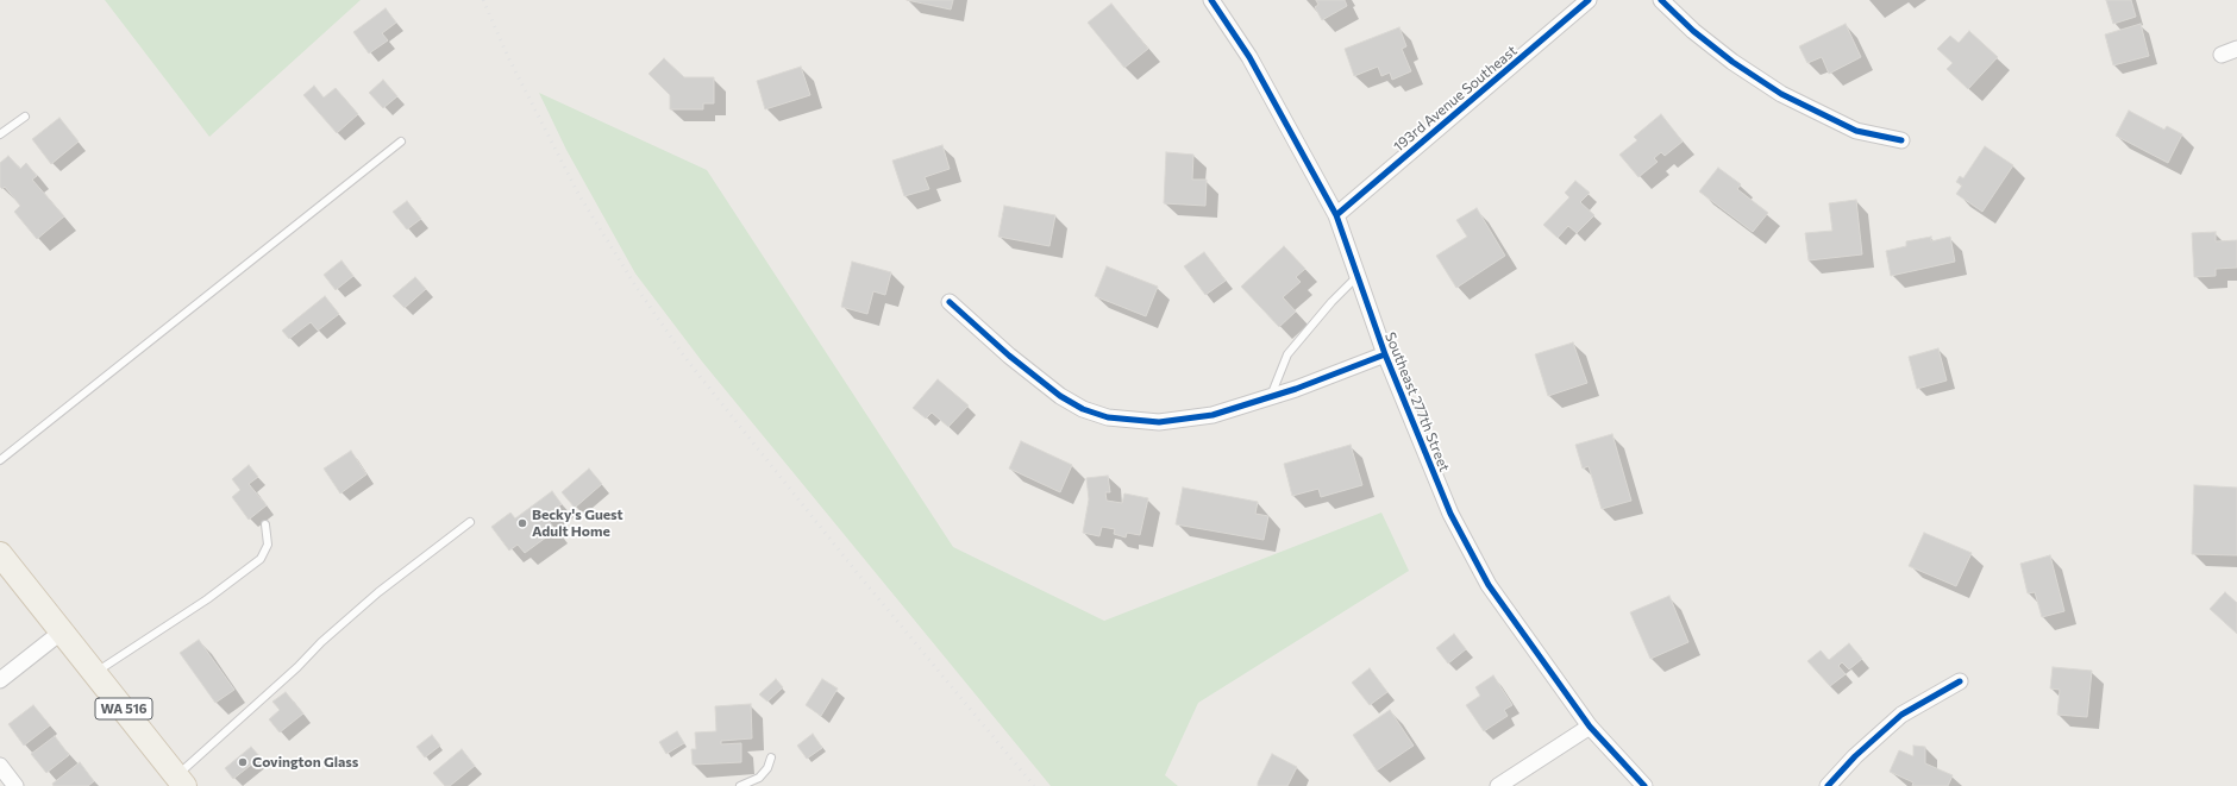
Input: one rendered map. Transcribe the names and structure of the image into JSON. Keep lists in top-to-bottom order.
{
  "streets": {
    "main road": ["WA 516"],
    "street": ["193rd Avenue Southeast", "Southeast 277th Street"]
  },
  "crossings": [
    ["193rd Avenue Southeast", "Southeast 277th Street"]
  ],
  "places": ["Becky's Guest Adult Home", "Covington Glass"]
}
